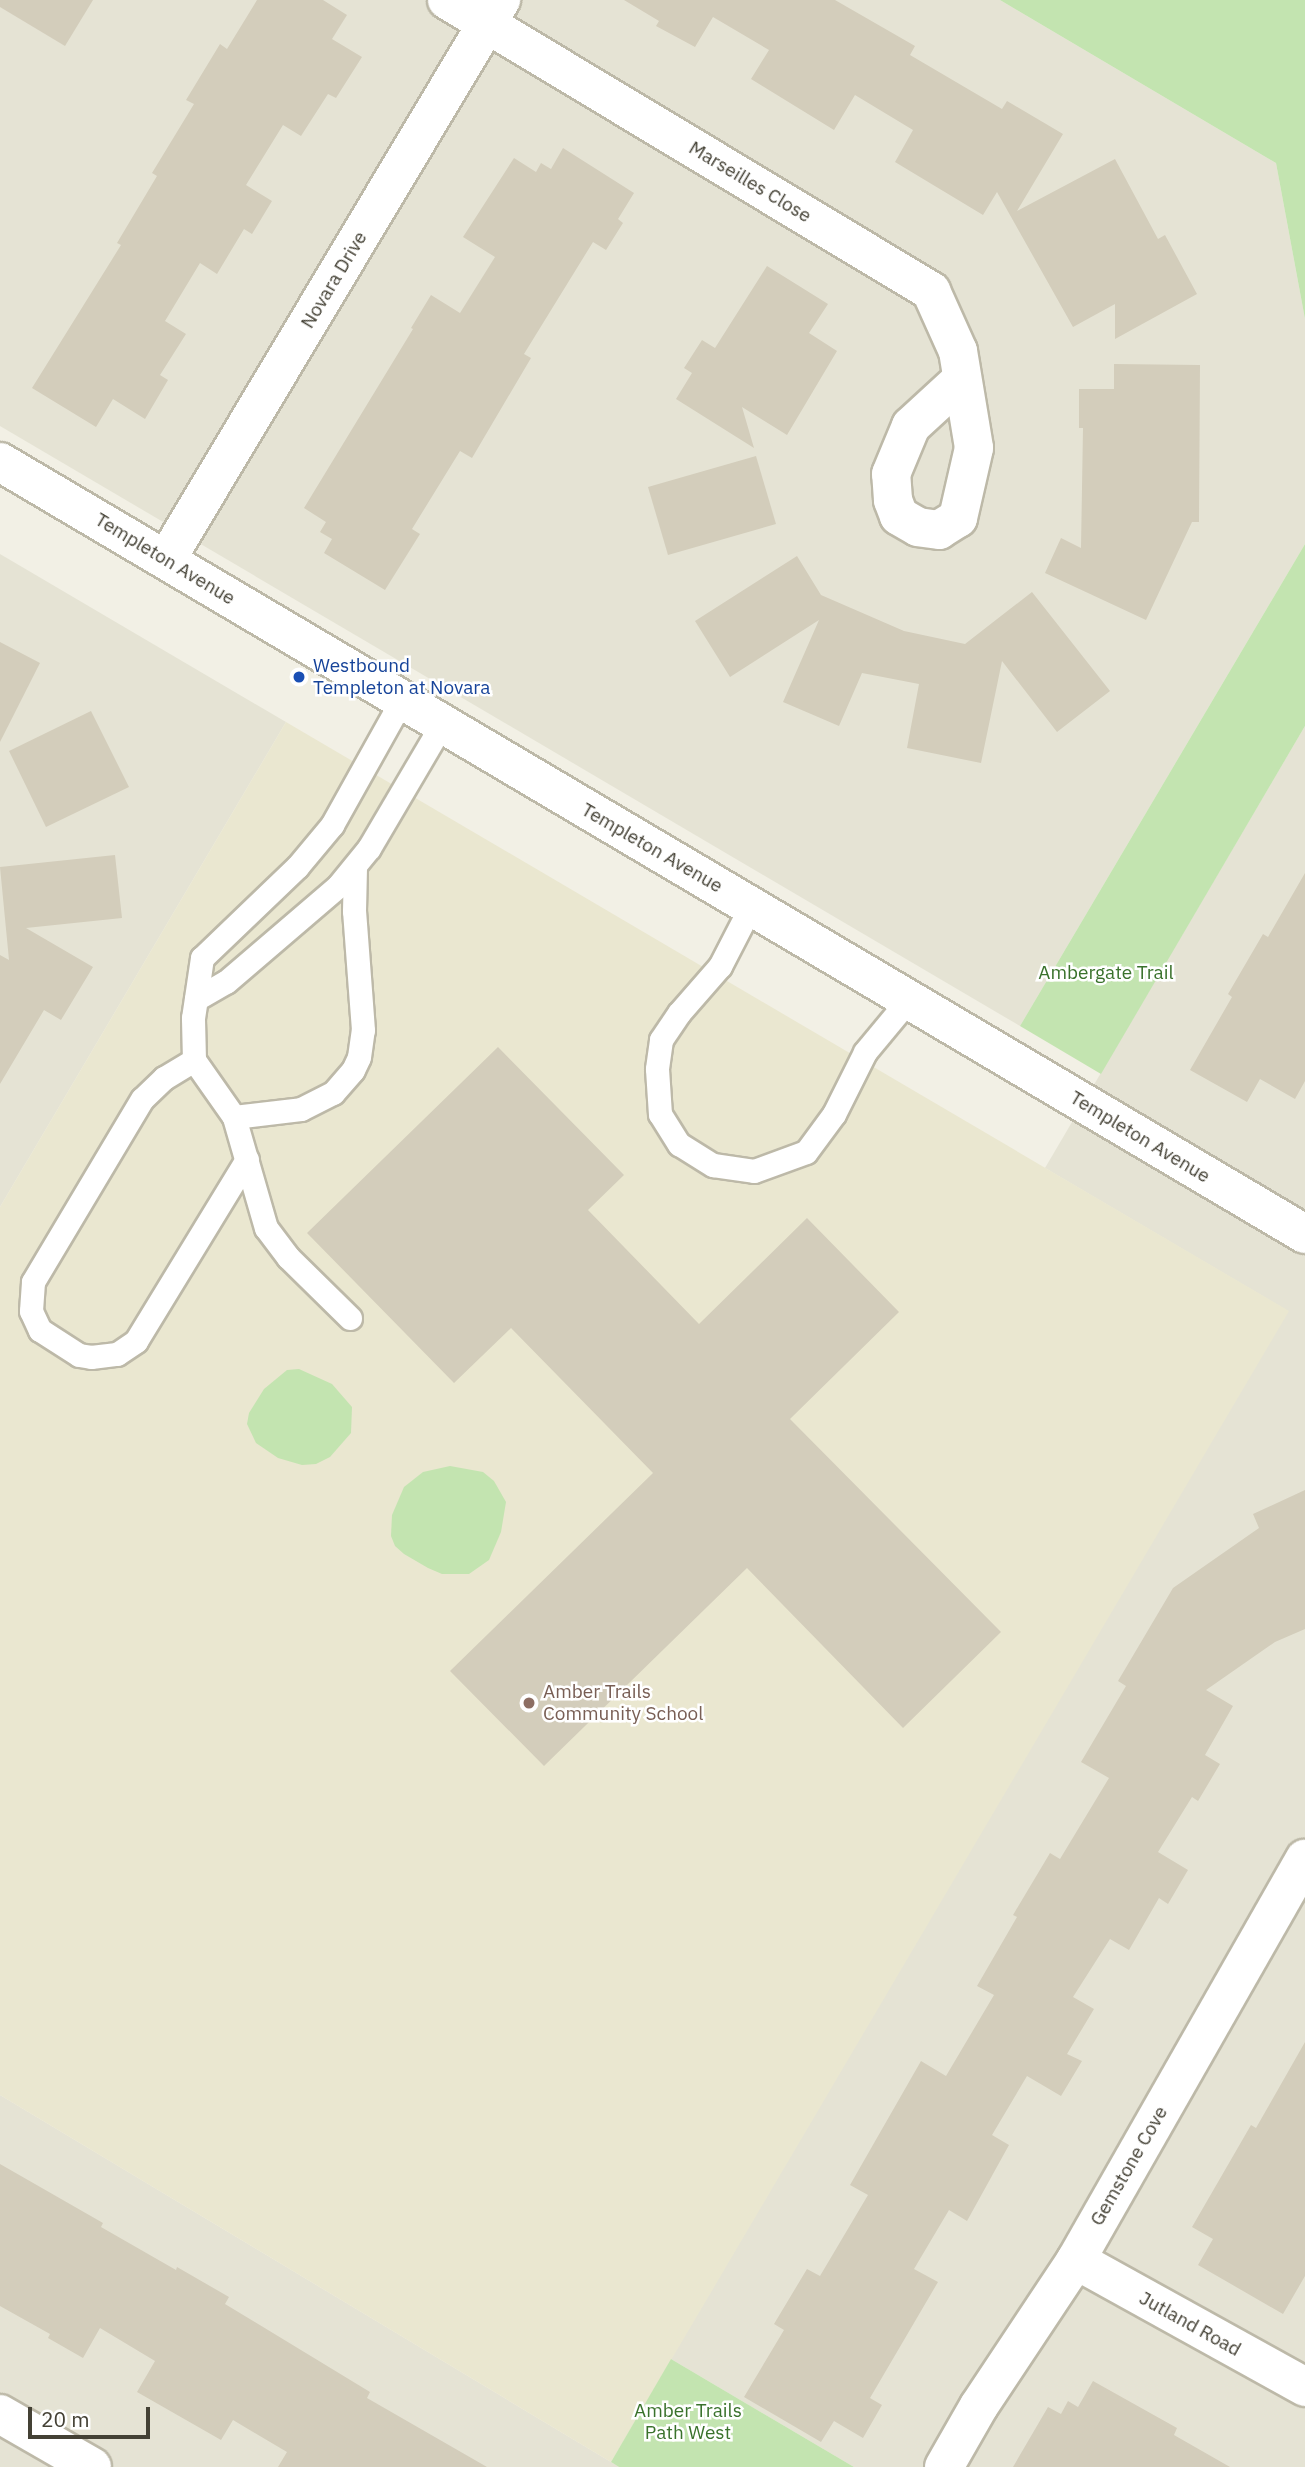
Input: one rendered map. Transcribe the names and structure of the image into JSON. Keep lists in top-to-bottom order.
{
  "streets": {
    "street": [
      "Marseilles Close",
      "Novara Drive",
      "Templeton Avenue",
      "Gemstone Cove",
      "Jutland Road"
    ]
  },
  "crossings": [
    ["Marseilles Close", "Novara Drive"],
    ["Novara Drive", "Templeton Avenue"],
    ["Gemstone Cove", "Jutland Road"]
  ],
  "parks": ["Ambergate Trail", "Amber Trails Path West"],
  "places": ["Westbound Templeton at Novara", "Amber Trails Community School"],
  "scale_bar": "20 m"
}
